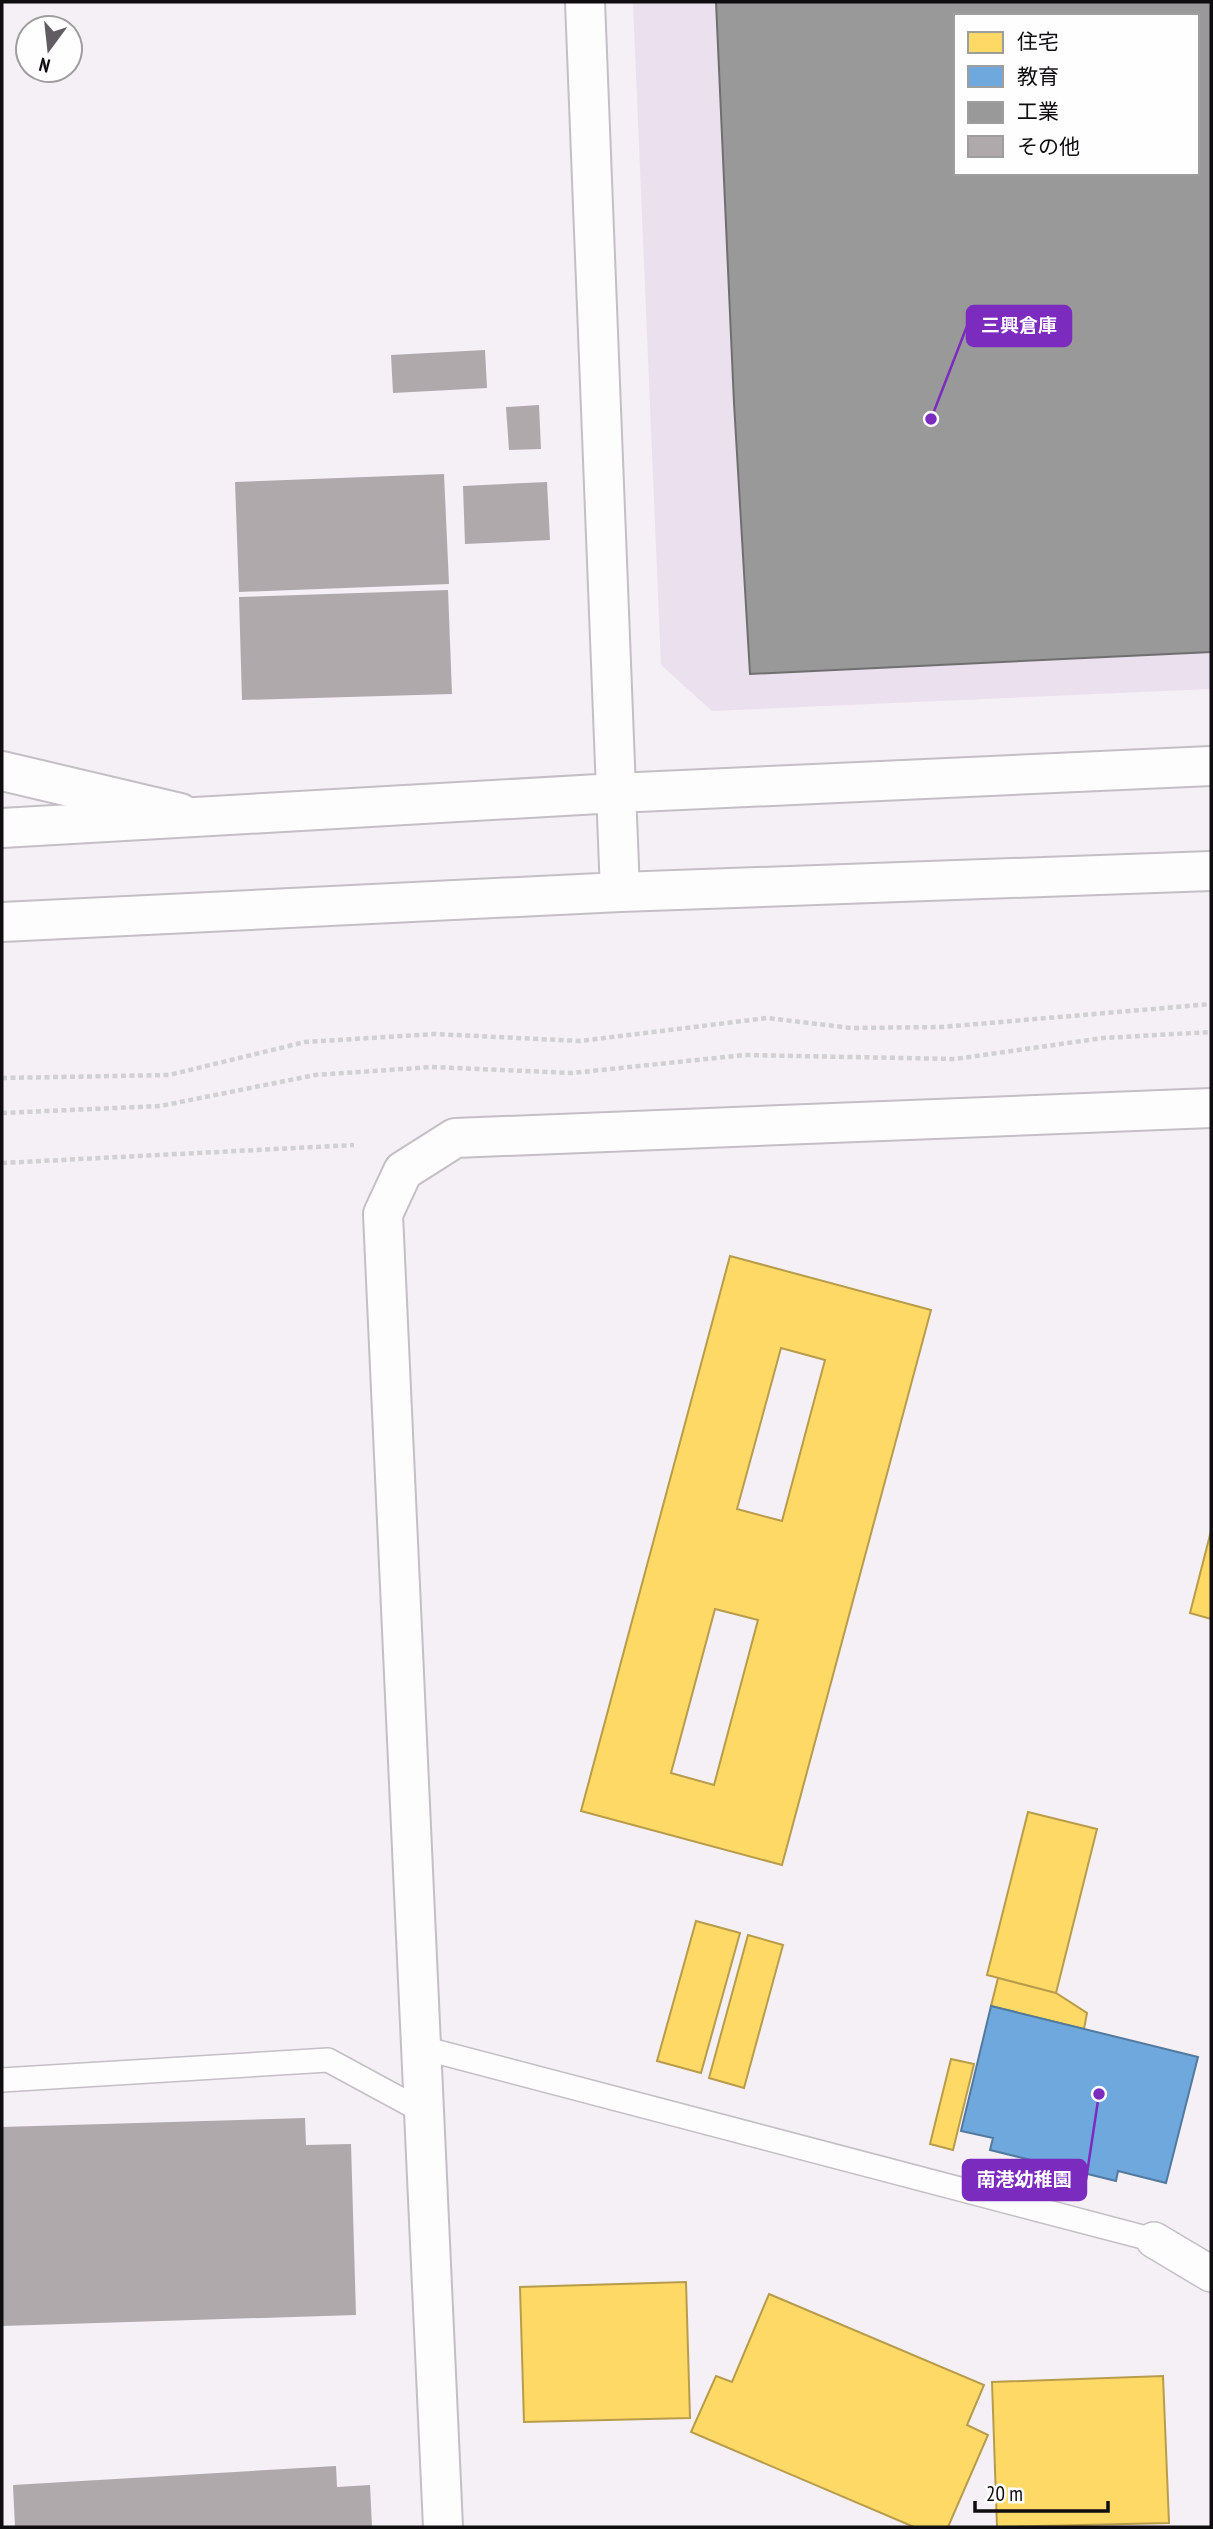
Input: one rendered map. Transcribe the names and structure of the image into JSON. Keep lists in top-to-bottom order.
{
  "places": ["三興倉庫", "南港幼稚園"],
  "legend": [
    "住宅",
    "教育",
    "工業",
    "その他"
  ],
  "scale_bar": "20 m",
  "north": "bottom"
}
